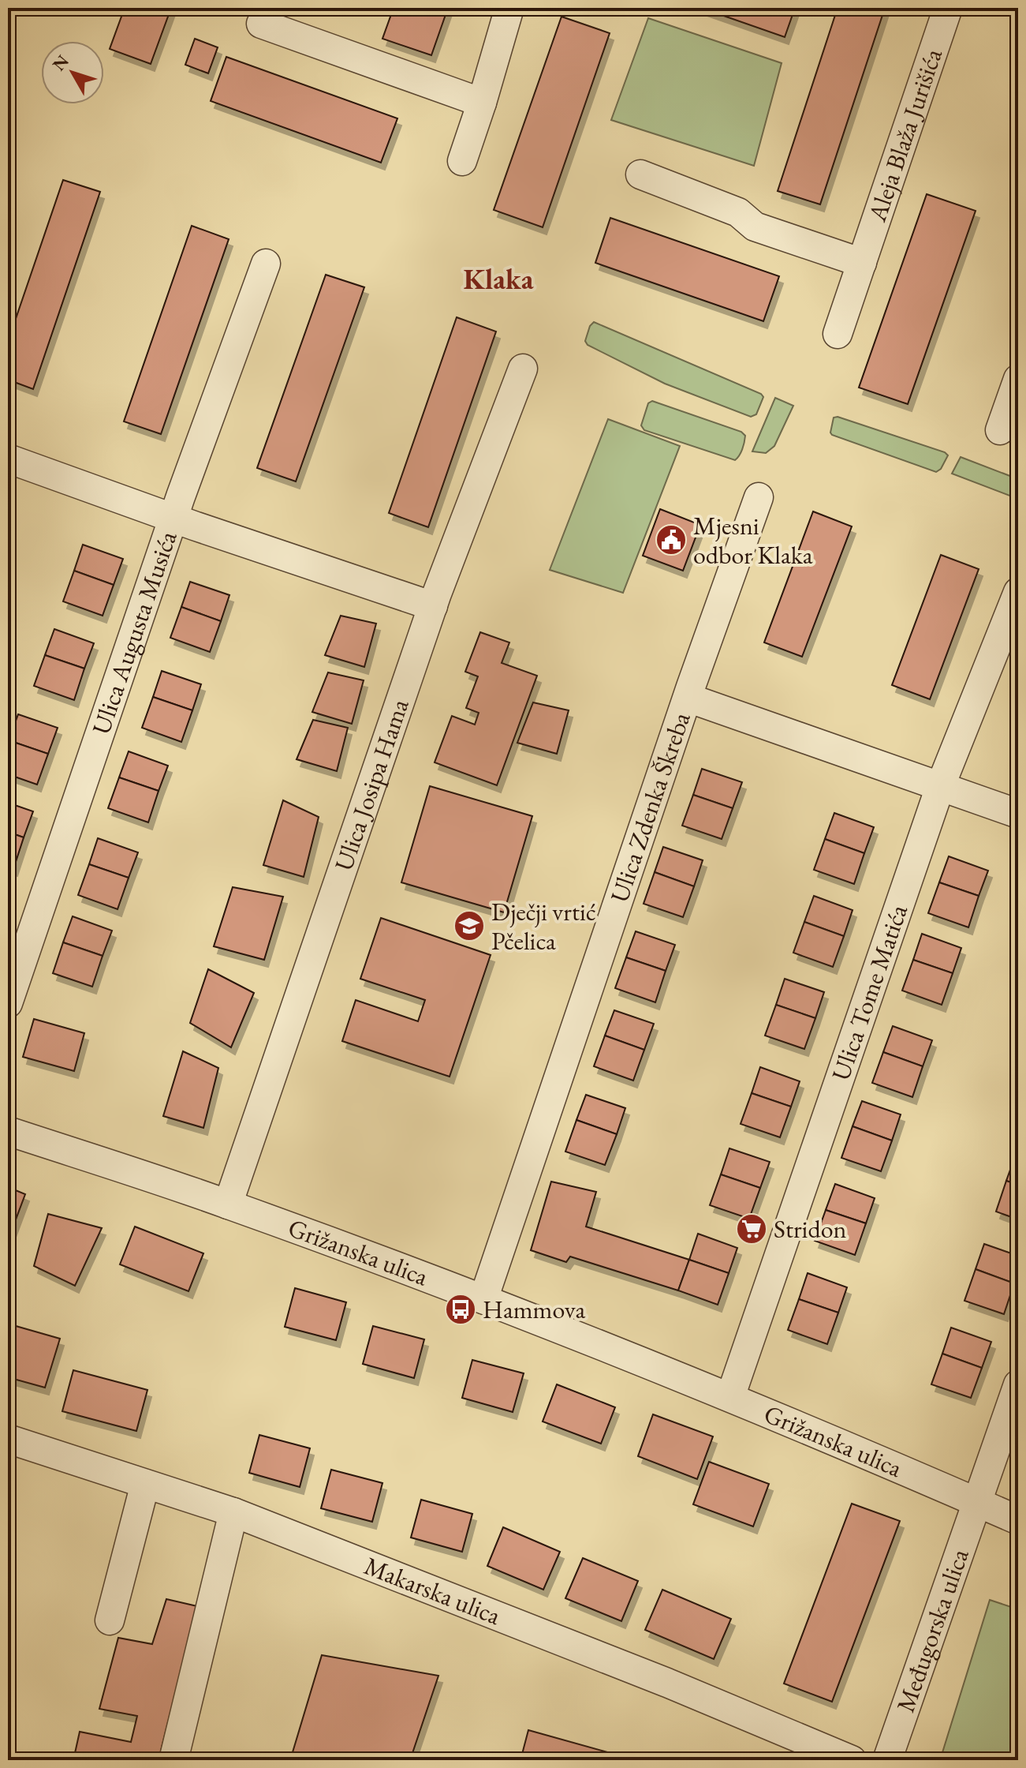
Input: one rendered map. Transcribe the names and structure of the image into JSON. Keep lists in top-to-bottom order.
{
  "streets": {
    "street": [
      "Aleja Blaža Jurišića",
      "Ulica Augusta Musića",
      "Ulica Josipa Hama",
      "Ulica Zdenka Škreba",
      "Ulica Tome Matića",
      "Grižanska ulica",
      "Makarska ulica",
      "Međugorska ulica"
    ]
  },
  "crossings": [
    ["Ulica Josipa Hama", "Grižanska ulica"],
    ["Ulica Zdenka Škreba", "Grižanska ulica"],
    ["Ulica Tome Matića", "Grižanska ulica"],
    ["Grižanska ulica", "Međugorska ulica"]
  ],
  "districts": ["Klaka"],
  "places": {
    "public building": ["Mjesni odbor Klaka"],
    "school or university": ["Dječji vrtić Pčelica"],
    "supermarket": ["Stridon"],
    "bus stop": ["Hammova"]
  },
  "north": "top left"
}
